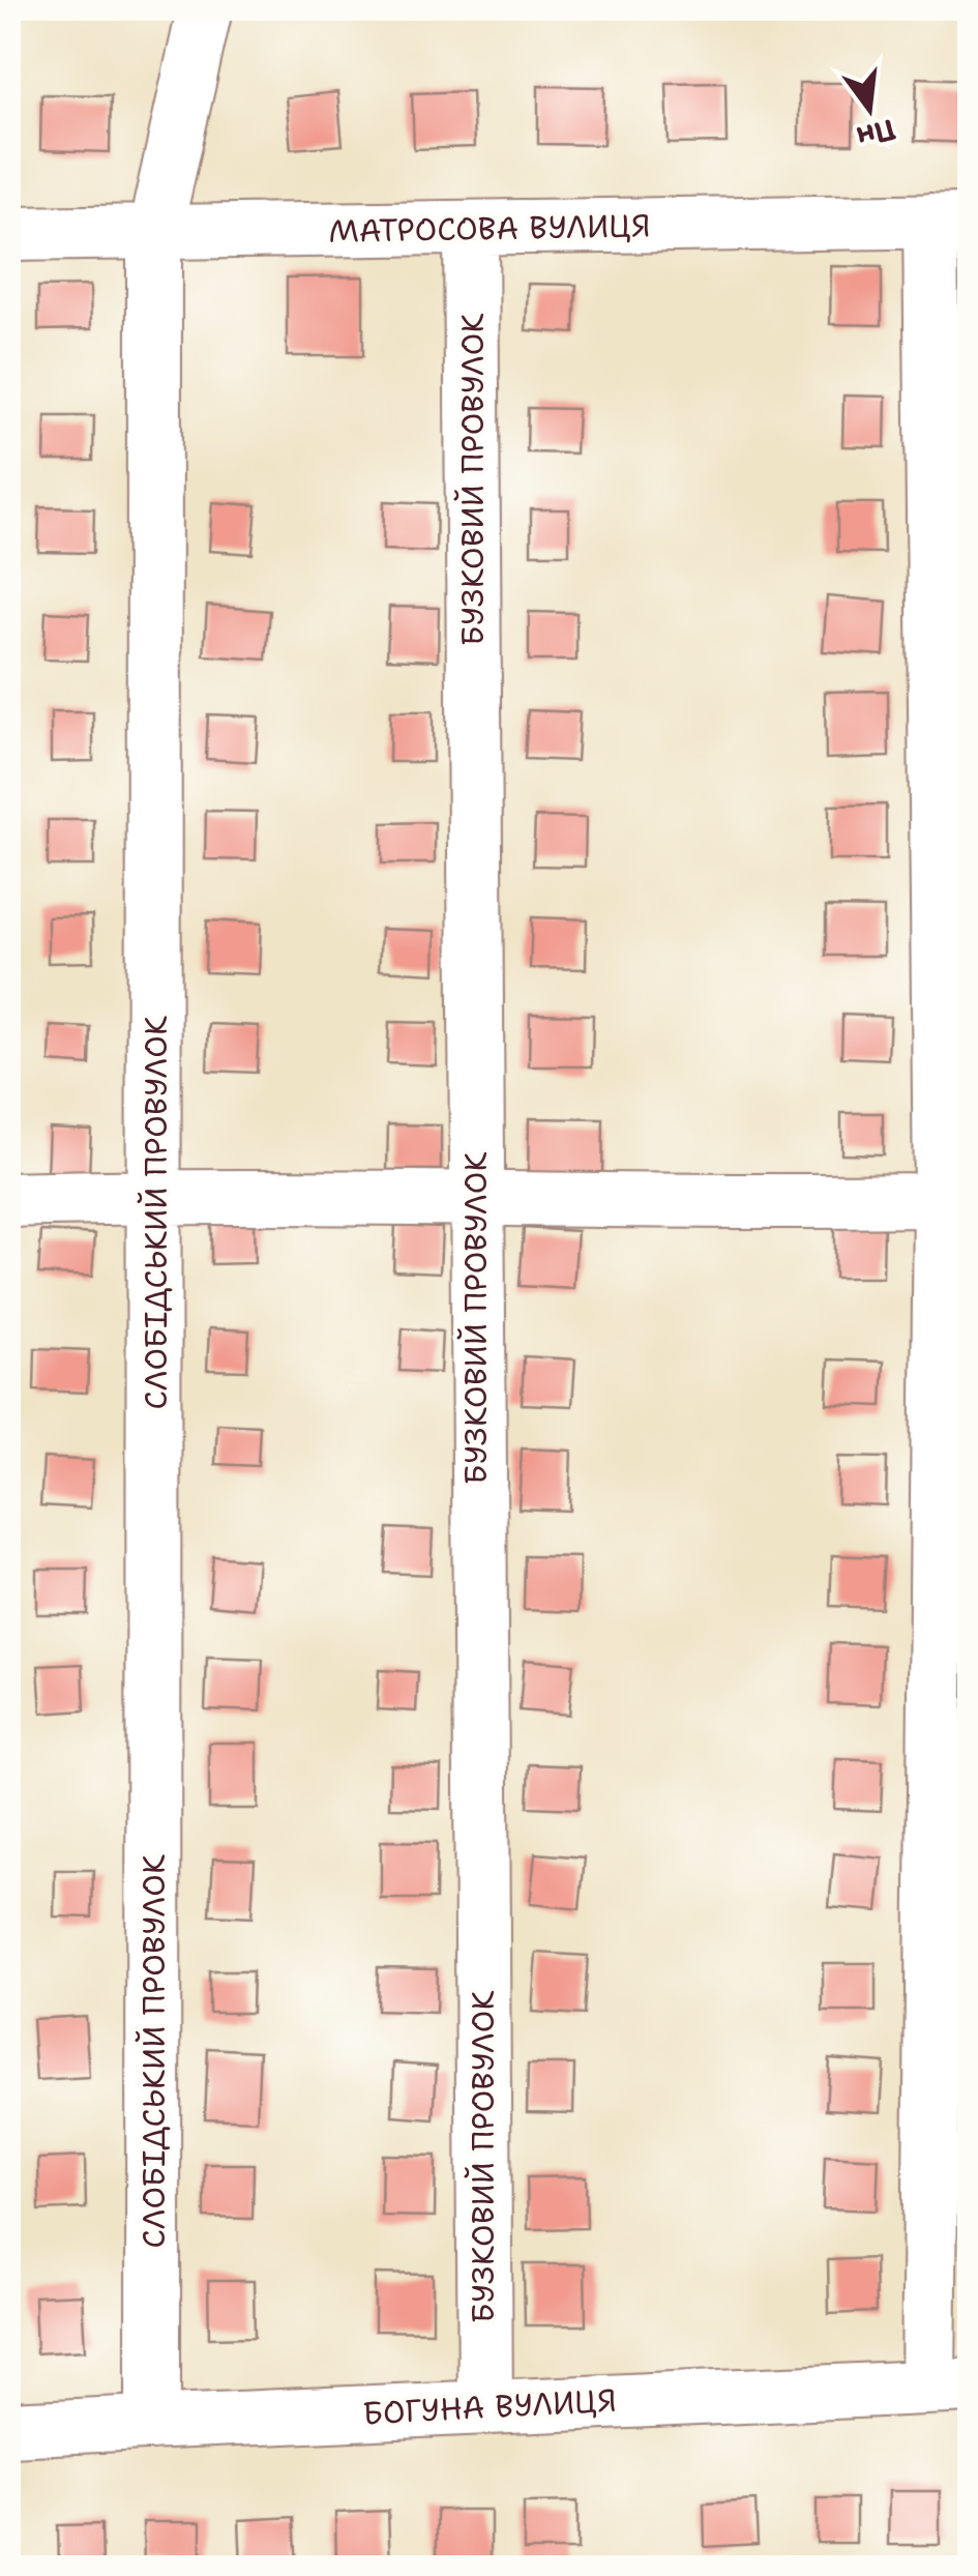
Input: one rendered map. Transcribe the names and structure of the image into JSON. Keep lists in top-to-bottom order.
{
  "streets": {
    "street": [
      "МАТРОСОВА ВУЛИЦЯ",
      "БУЗКОВИЙ ПРОВУЛОК",
      "СЛОБІДСЬКИЙ ПРОВУЛОК",
      "БОГУНА ВУЛИЦЯ"
    ]
  },
  "crossings": [
    ["МАТРОСОВА ВУЛИЦЯ", "БУЗКОВИЙ ПРОВУЛОК"],
    ["МАТРОСОВА ВУЛИЦЯ", "СЛОБІДСЬКИЙ ПРОВУЛОК"],
    ["БУЗКОВИЙ ПРОВУЛОК", "БОГУНА ВУЛИЦЯ"],
    ["СЛОБІДСЬКИЙ ПРОВУЛОК", "БОГУНА ВУЛИЦЯ"]
  ],
  "north": "bottom"
}
